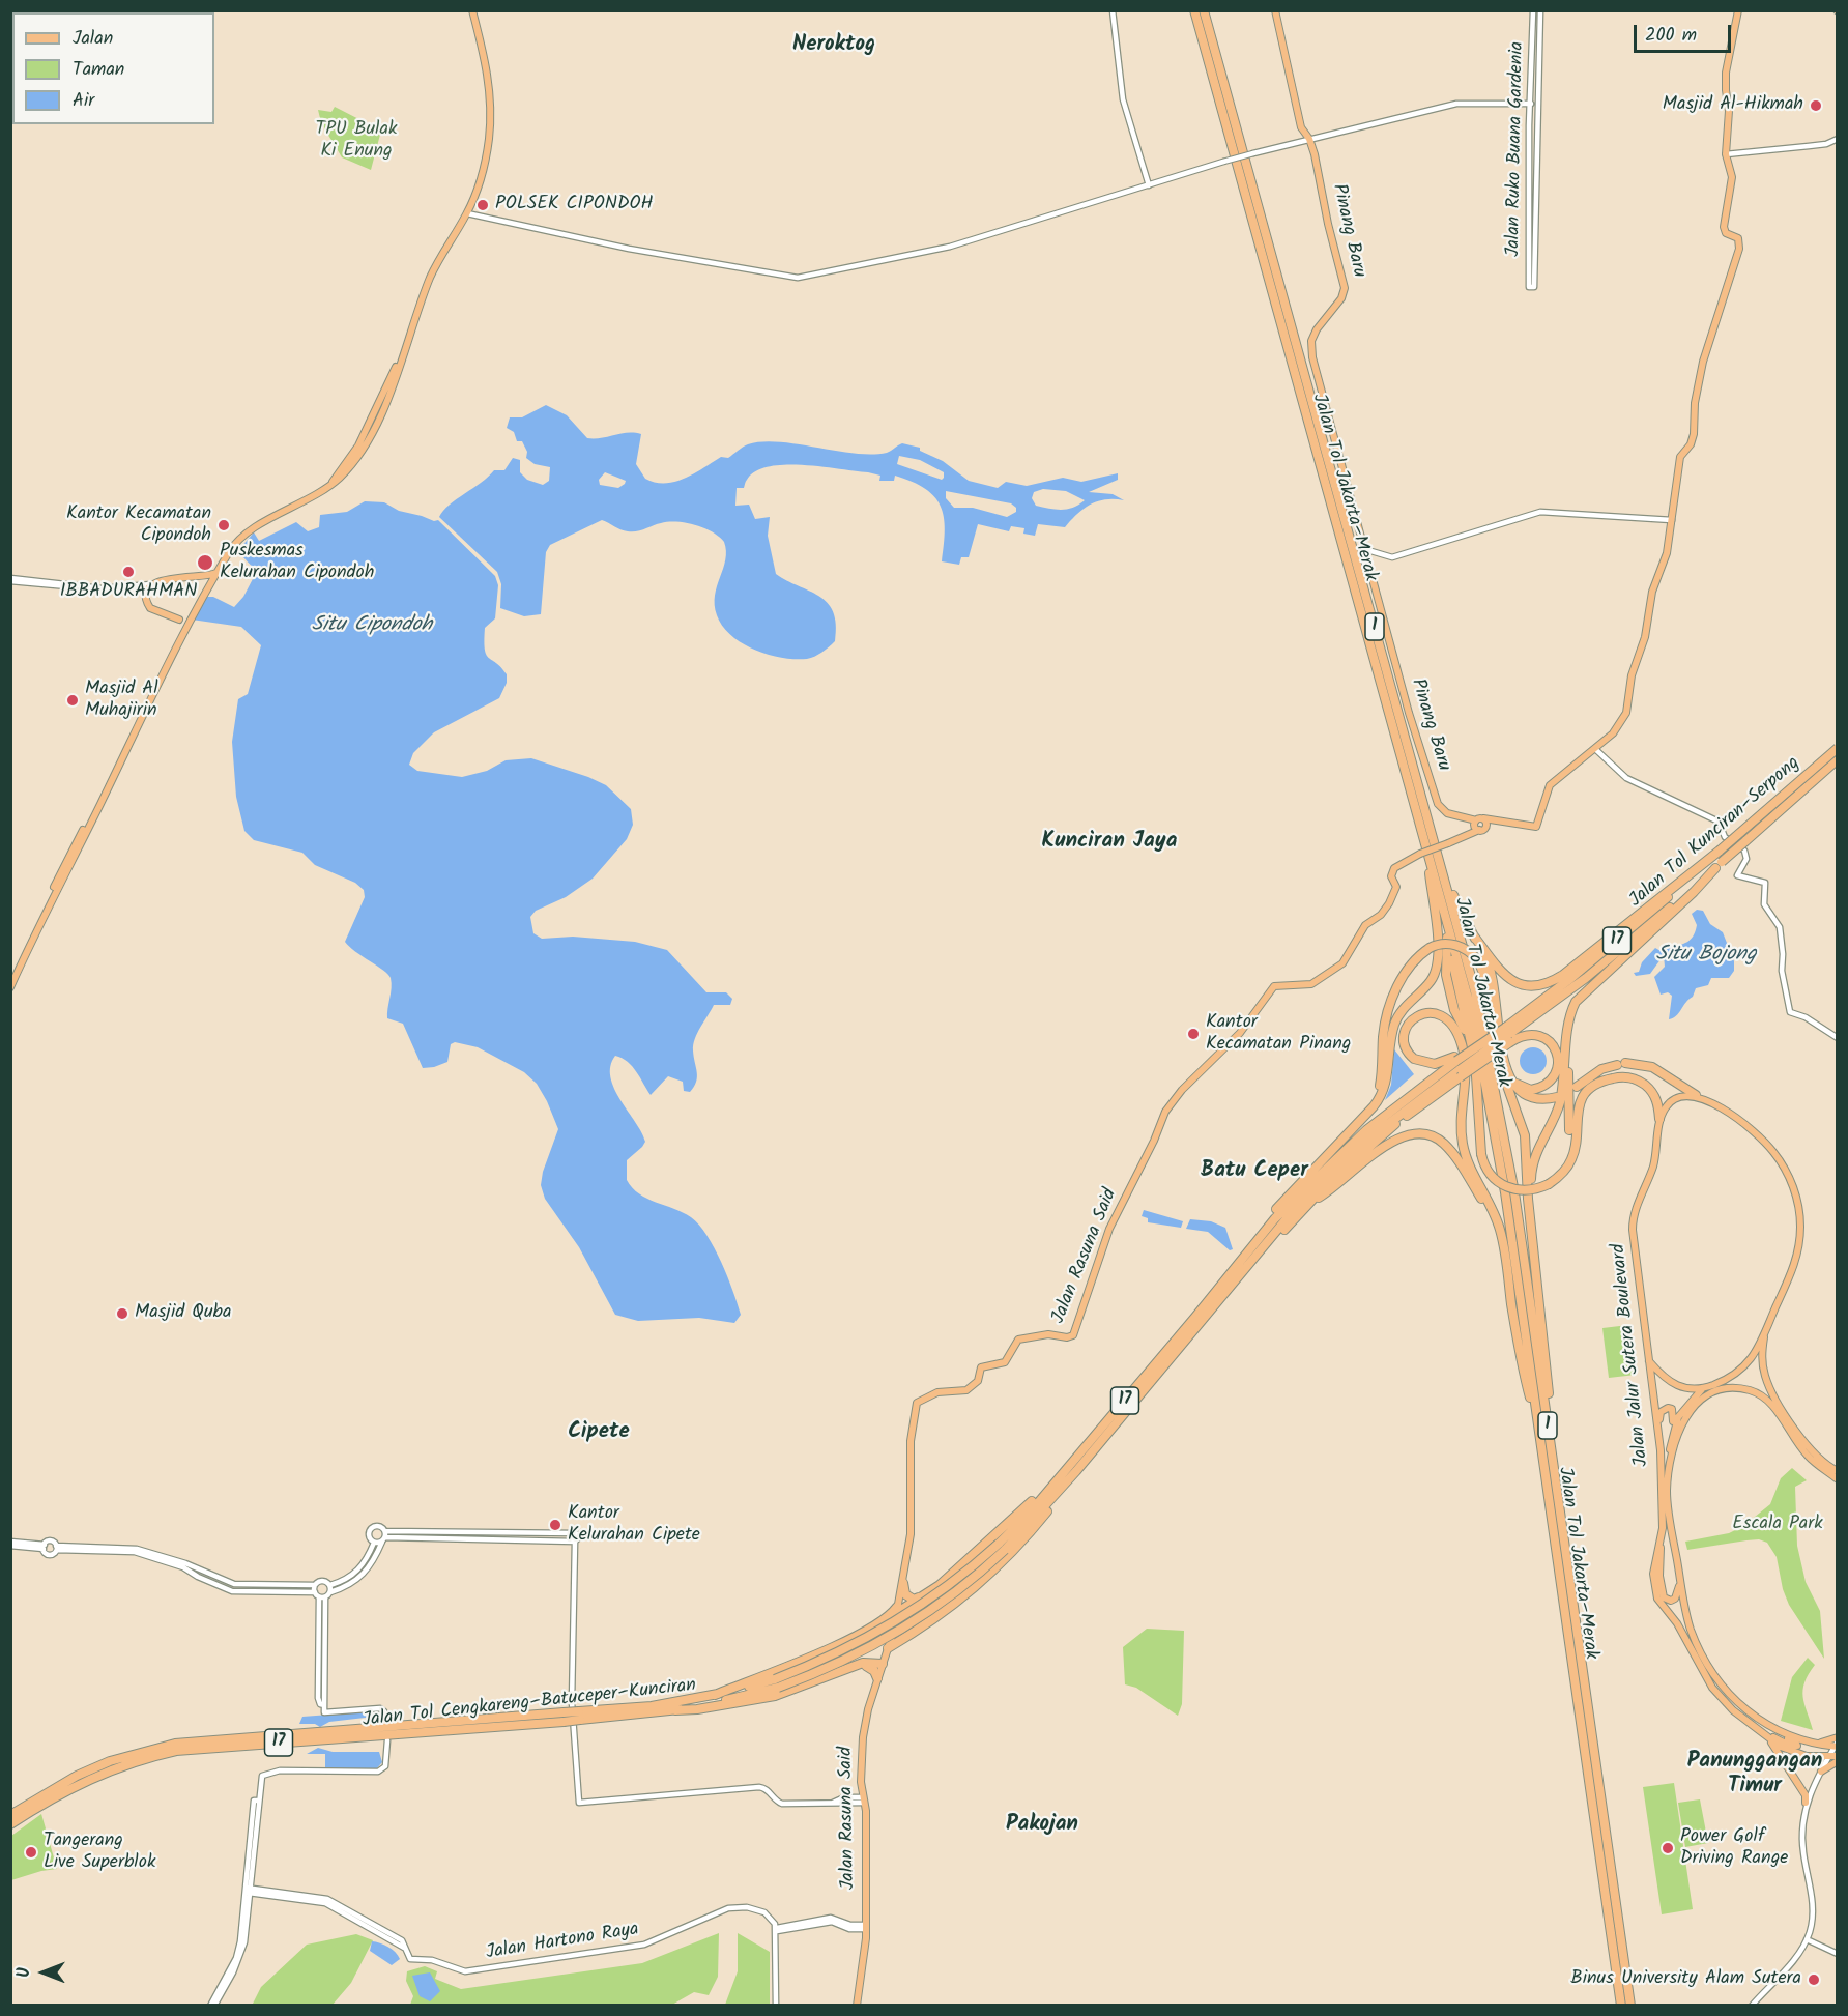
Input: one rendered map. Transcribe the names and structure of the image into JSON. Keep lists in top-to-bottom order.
{
  "streets": {
    "highway": [
      "Jalan Tol Jakarta–Merak",
      "1",
      "Jalan Tol Kunciran–Serpong",
      "17",
      "Jalan Tol Cengkareng–Batuceper–Kunciran"
    ],
    "main road": ["Pinang Baru", "Jalan Rasuna Said", "Jalan Jalur Sutera Boulevard"],
    "street": ["Jalan Ruko Buana Gardenia", "Jalan Hartono Raya"]
  },
  "crossings": [
    ["Jalan Tol Kunciran–Serpong", "17"],
    ["Jalan Tol Kunciran–Serpong", "Jalan Tol Cengkareng–Batuceper–Kunciran"]
  ],
  "districts": [
    "Neroktog",
    "Kunciran Jaya",
    "Batu Ceper",
    "Cipete",
    "Panunggangan Timur",
    "Pakojan"
  ],
  "water": ["Situ Cipondoh", "Situ Bojong"],
  "parks": ["TPU Bulak Ki Enung", "Escala Park"],
  "places": [
    "Masjid Al-Hikmah",
    "POLSEK CIPONDOH",
    "Kantor Kecamatan Cipondoh",
    "Puskesmas Kelurahan Cipondoh",
    "IBBADURAHMAN",
    "Masjid Al Muhajirin",
    "Kantor Kecamatan Pinang",
    "Masjid Quba",
    "Kantor Kelurahan Cipete",
    "Power Golf Driving Range",
    "Tangerang Live Superblok",
    "Binus University Alam Sutera"
  ],
  "legend": ["Jalan", "Taman", "Air"],
  "scale_bar": "200 m",
  "north": "left"
}
